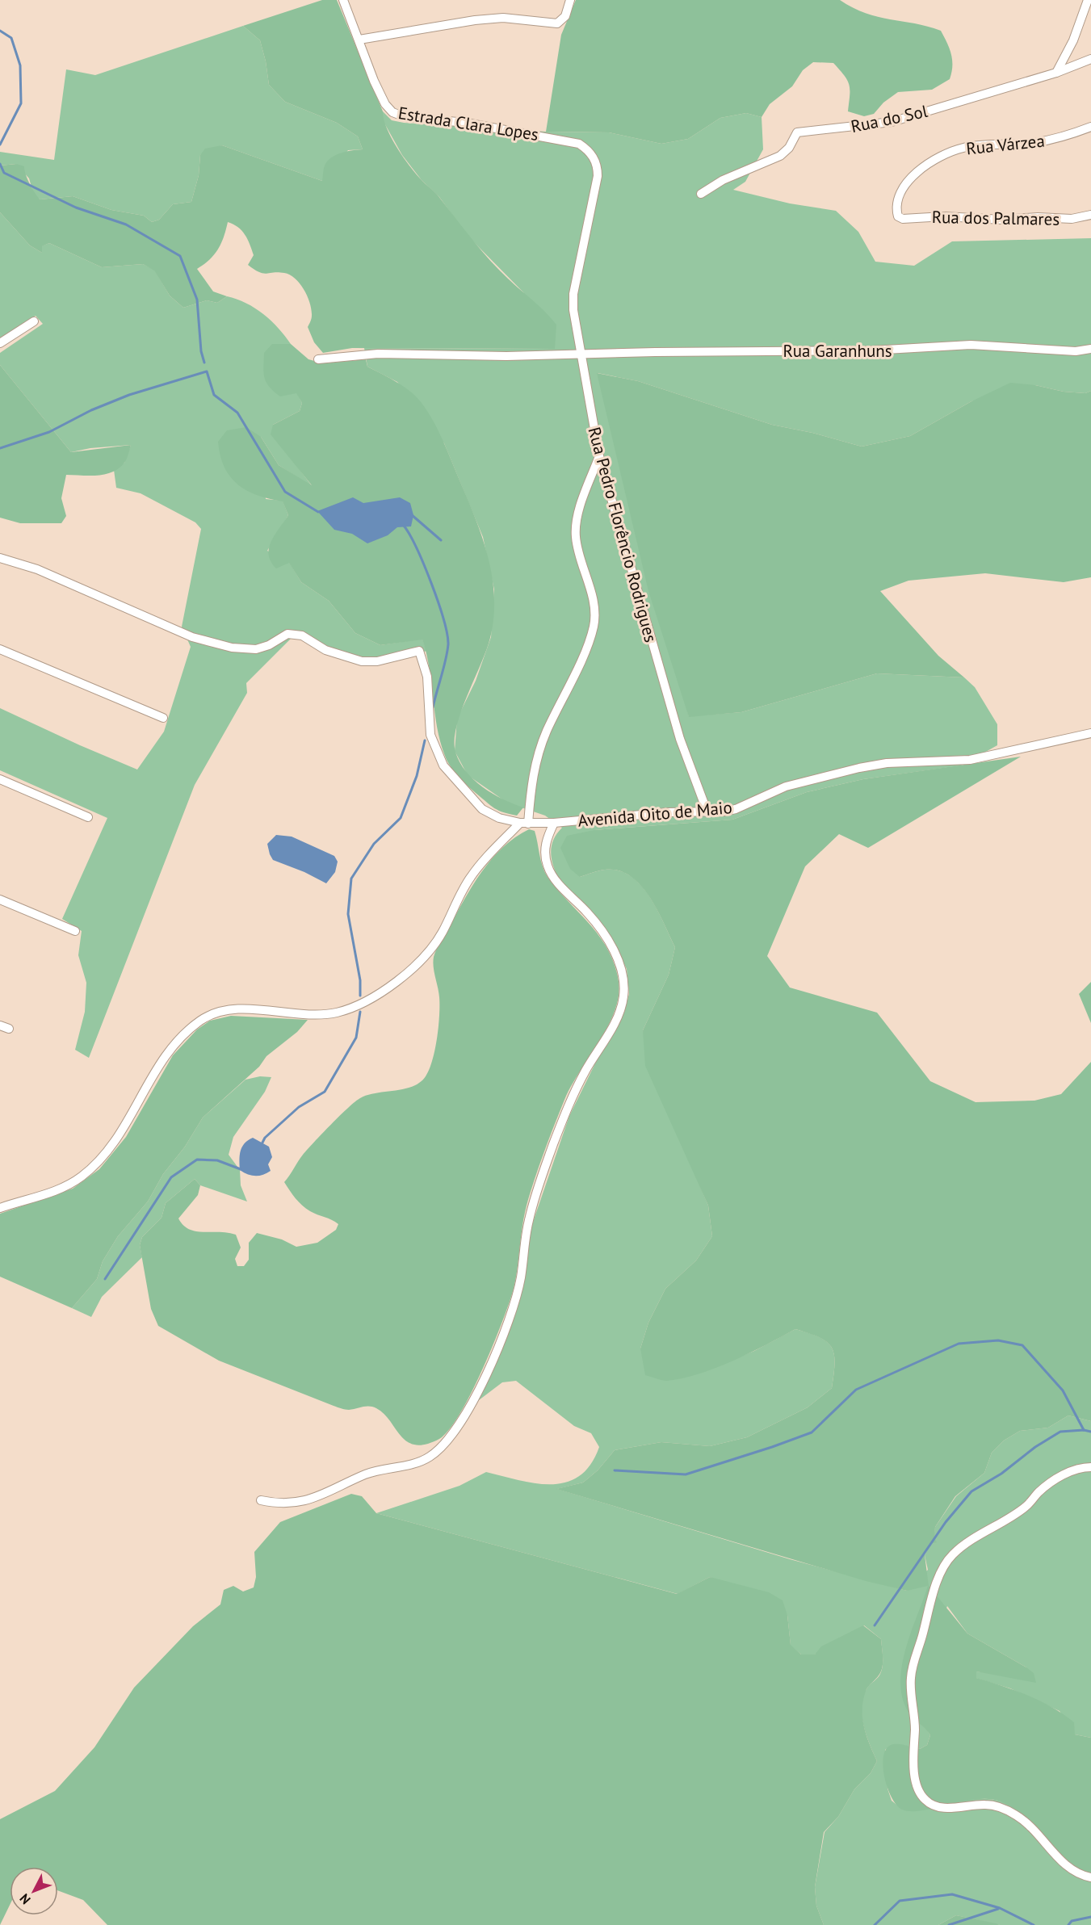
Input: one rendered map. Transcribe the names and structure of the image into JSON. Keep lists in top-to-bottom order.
{
  "streets": {
    "street": [
      "Rua do Sol",
      "Estrada Clara Lopes",
      "Rua Várzea",
      "Rua dos Palmares",
      "Rua Garanhuns",
      "Rua Pedro Florêncio Rodrigues",
      "Avenida Oito de Maio"
    ]
  },
  "crossings": [
    ["Estrada Clara Lopes", "Rua Pedro Florêncio Rodrigues"],
    ["Rua Várzea", "Rua dos Palmares"],
    ["Rua Garanhuns", "Rua Pedro Florêncio Rodrigues"],
    ["Rua Pedro Florêncio Rodrigues", "Avenida Oito de Maio"]
  ],
  "north": "bottom left"
}
